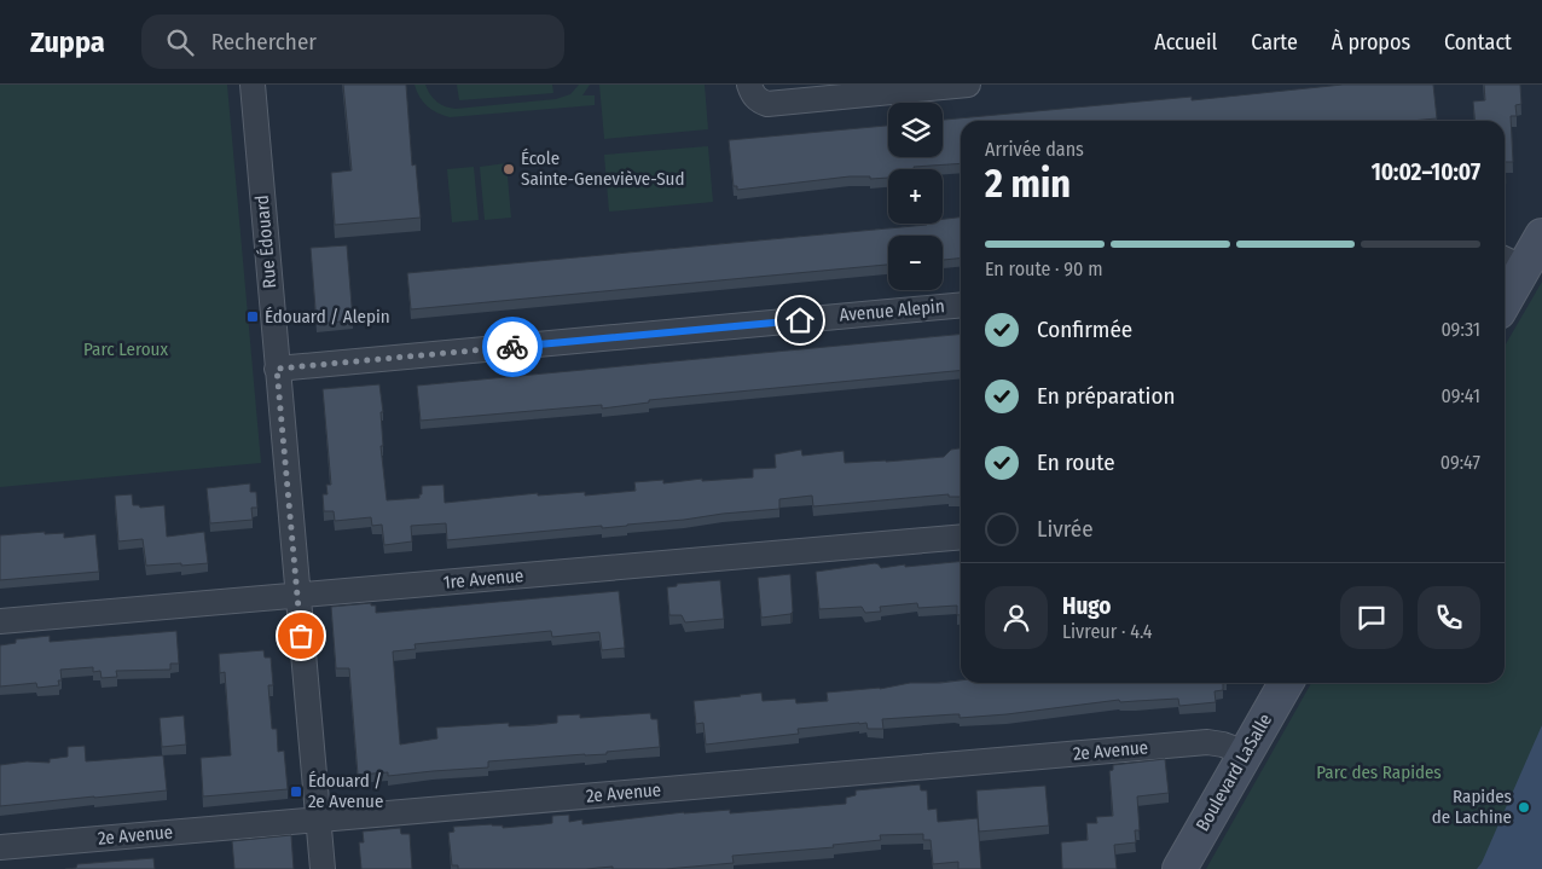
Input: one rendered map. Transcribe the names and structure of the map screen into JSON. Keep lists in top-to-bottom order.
{
  "streets": {
    "main road": ["Boulevard LaSalle"],
    "street": [
      "Rue Édouard",
      "Avenue Alepin",
      "1re Avenue",
      "2e Avenue"
    ]
  },
  "crossings": [
    ["Rue Édouard", "Avenue Alepin"],
    ["Rue Édouard", "1re Avenue"],
    ["Rue Édouard", "2e Avenue"],
    ["2e Avenue", "Boulevard LaSalle"]
  ],
  "parks": ["Parc Leroux", "Parc des Rapides"],
  "places": {
    "other": ["École Sainte-Geneviève-Sud", "Rapides de Lachine"],
    "transit": ["Édouard / Alepin", "Édouard / 2e Avenue"]
  },
  "page": {
    "header": "Zuppa",
    "search": "Rechercher",
    "nav": [
      "Accueil",
      "Carte",
      "À propos",
      "Contact"
    ],
    "map_buttons": ["+", "−"],
    "heading": ["2 min", "Arrivée dans", "10:02–10:07"],
    "panel": ["Hugo", "Livreur · 4.4"],
    "bar": "En route · 90 m",
    "list": [
      ["Confirmée", "09:31"],
      ["En préparation", "09:41"],
      ["En route", "09:47"],
      "Livrée"
    ]
  }
}
